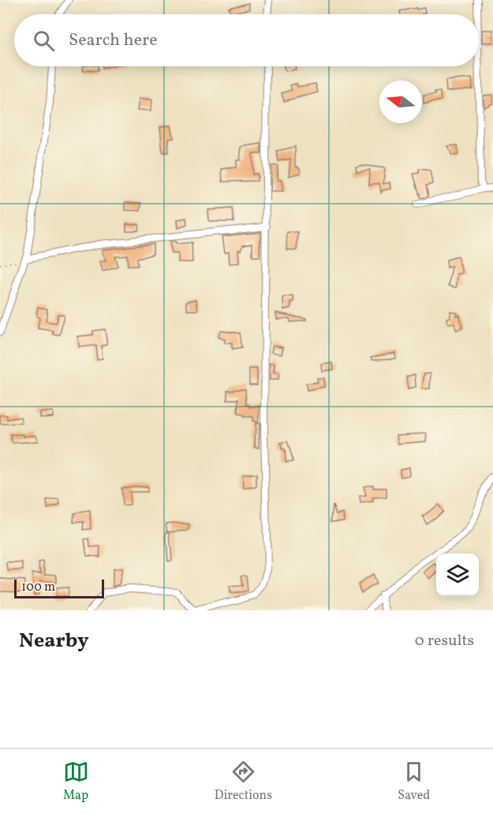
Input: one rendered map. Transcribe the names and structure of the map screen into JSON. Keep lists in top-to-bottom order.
{
  "scale_bar": "100 m",
  "north": "left",
  "page": {
    "search": "Search here",
    "scale": "100 m",
    "heading": ["Nearby", "0 results"],
    "nav": ["Map", "Directions", "Saved"]
  }
}
